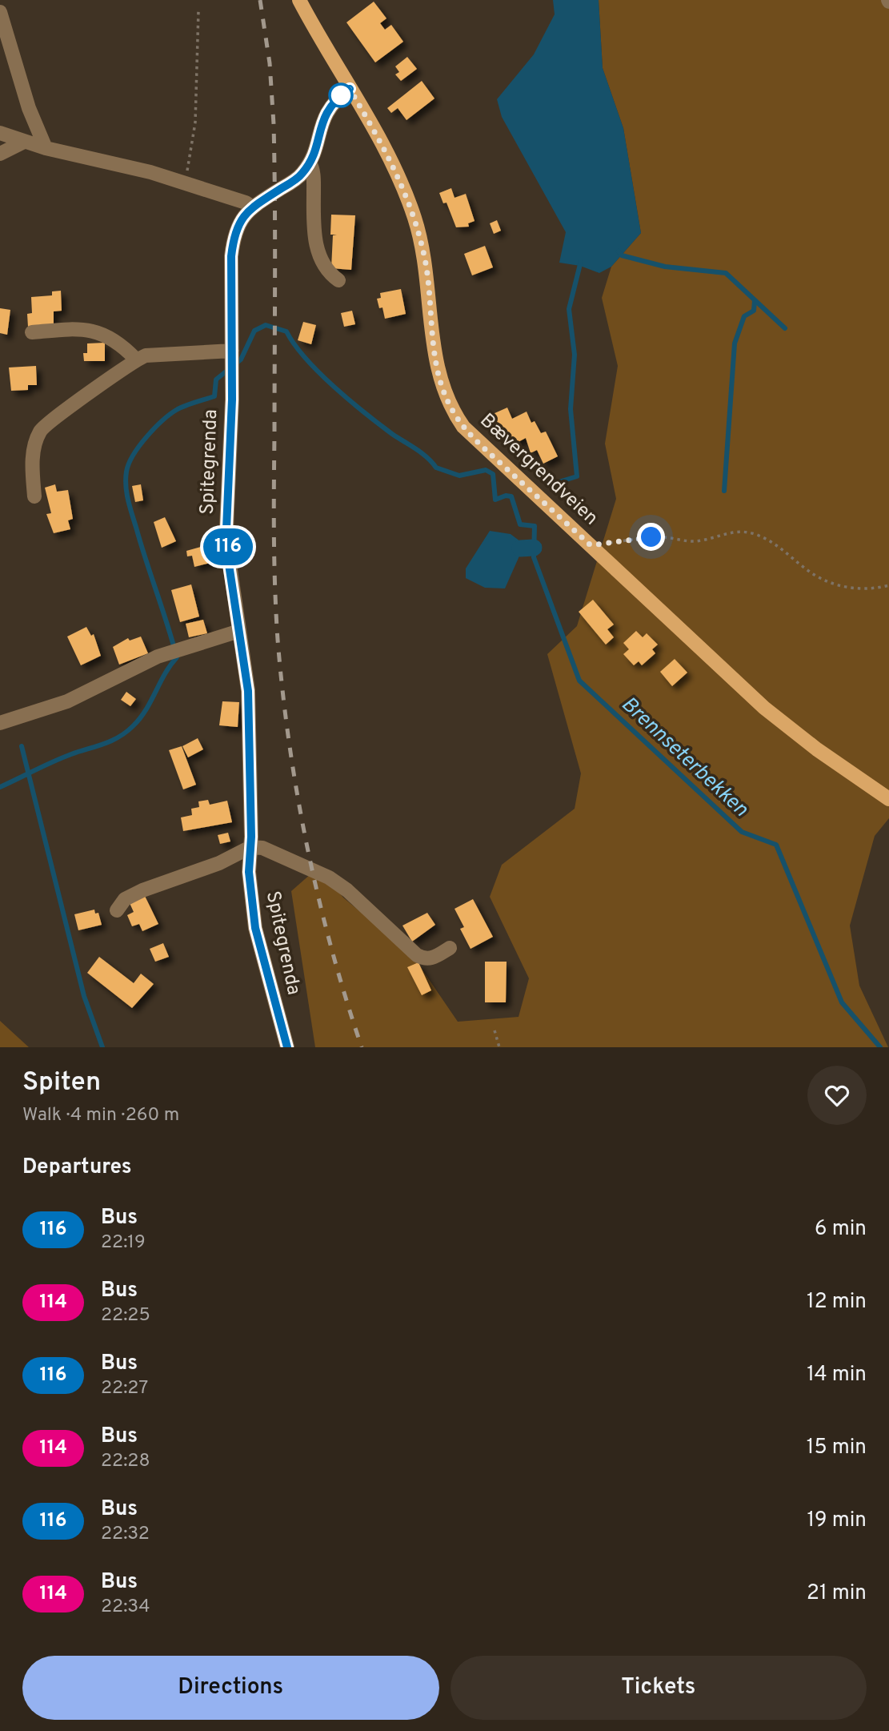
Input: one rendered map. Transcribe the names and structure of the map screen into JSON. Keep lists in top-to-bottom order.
{
  "streets": {
    "main road": ["Bævergrendveien"],
    "street": ["Spitegrenda"]
  },
  "crossings": [
    ["Spitegrenda", "Bævergrendveien"]
  ],
  "water": ["Brennseterbekken"],
  "lines": ["bus line 116"],
  "page": {
    "on_map": "116",
    "heading": [
      ["Spiten", "Walk · 4 min · 260 m"],
      "Departures"
    ],
    "list": [
      {
        "mark": "116",
        "name": "Bus",
        "note": "22:19",
        "value": "6 min"
      },
      {
        "mark": "114",
        "name": "Bus",
        "note": "22:25",
        "value": "12 min"
      },
      {
        "mark": "116",
        "name": "Bus",
        "note": "22:27",
        "value": "14 min"
      },
      {
        "mark": "114",
        "name": "Bus",
        "note": "22:28",
        "value": "15 min"
      },
      {
        "mark": "116",
        "name": "Bus",
        "note": "22:32",
        "value": "19 min"
      },
      {
        "mark": "114",
        "name": "Bus",
        "note": "22:34",
        "value": "21 min"
      }
    ],
    "buttons": ["Directions", "Tickets"]
  }
}
